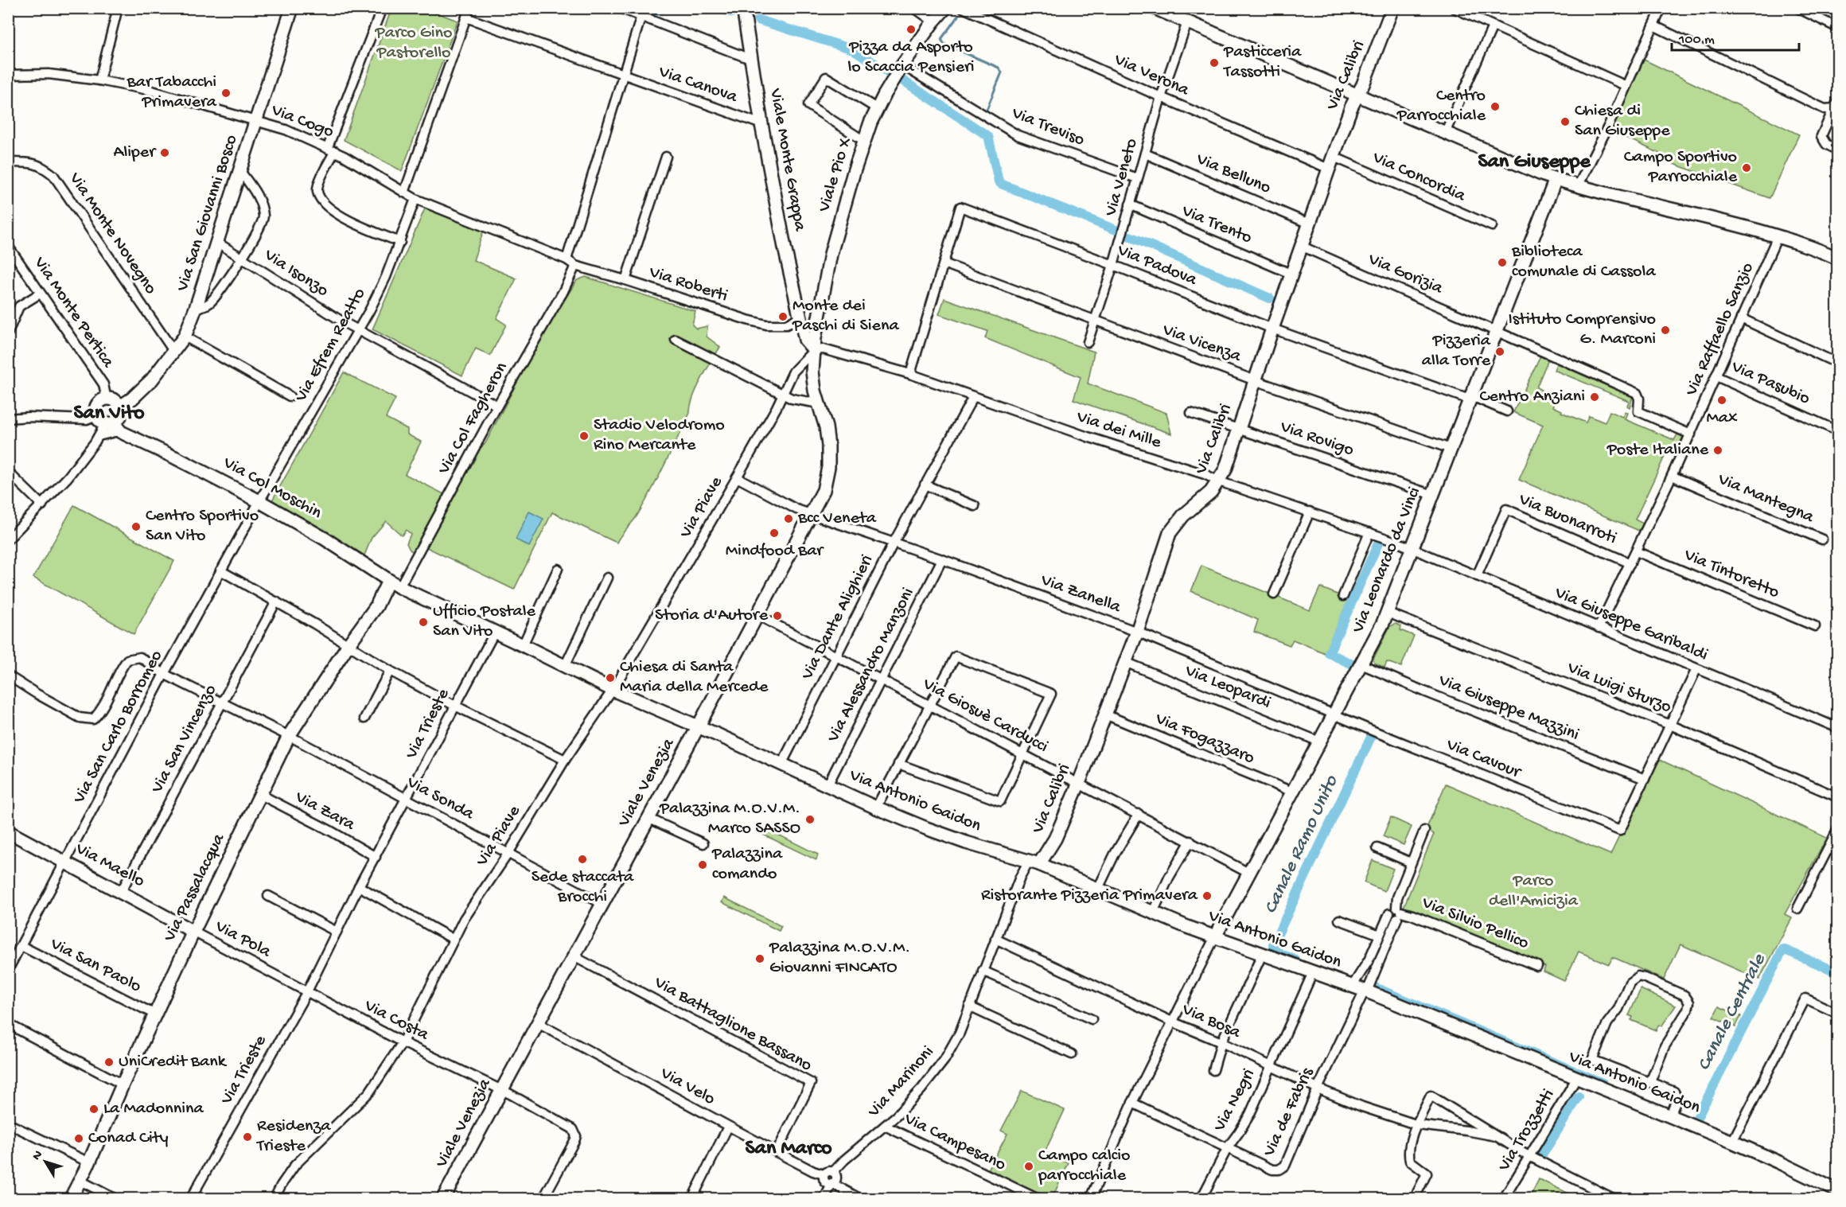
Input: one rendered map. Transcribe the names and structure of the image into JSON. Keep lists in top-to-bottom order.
{
  "streets": {
    "street": [
      "Via Verona",
      "Via Calibri",
      "Via Canova",
      "Via Cogo",
      "Via Treviso",
      "Viale Monte Grappa",
      "Via Belluno",
      "Viale Pio X",
      "Via Veneto",
      "Via Concordia",
      "Via San Giovanni Bosco",
      "Via Trento",
      "Via Monte Novegno",
      "Via Padova",
      "Via Isonzo",
      "Via Gorizia",
      "Via Roberti",
      "Via Monte Pertica",
      "Via Raffaello Sanzio",
      "Via Vicenza",
      "Via Efrem Reatto",
      "Via Pasubio",
      "Via Col Fagheron",
      "Via dei Mille",
      "Via Rovigo",
      "Via Col Moschin",
      "Via Mantegna",
      "Via Piave",
      "Via Buonarroti",
      "Via Leonardo da Vinci",
      "Via Tintoretto",
      "Via Zanella",
      "Via Dante Alighieri",
      "Via Giuseppe Garibaldi",
      "Via Alessandro Manzoni",
      "Via Leopardi",
      "Via Luigi Sturzo",
      "Via Giuseppe Mazzini",
      "Via Giosuè Carducci",
      "Via Trieste",
      "Via San Carlo Borromeo",
      "Via San Vincenzo",
      "Via Fogazzaro",
      "Via Cavour",
      "Viale Venezia",
      "Via Sonda",
      "Via Antonio Gaidon",
      "Via Zara",
      "Via Maello",
      "Via Passalacqua",
      "Via Silvio Pellico",
      "Via Pola",
      "Via San Paolo",
      "Via Costa",
      "Via Bosa",
      "Via Battaglione Bassano",
      "Via Marinoni",
      "Via Velo",
      "Via Negri",
      "Via de Fabris",
      "Via Trozzetti",
      "Via Campesano"
    ]
  },
  "crossings": [
    ["Via Verona", "Via Calibri"],
    ["Via Verona", "Via Veneto"],
    ["Via Calibri", "Via Belluno"],
    ["Via Calibri", "Via Concordia"],
    ["Via Calibri", "Via Trento"],
    ["Via Calibri", "Via Padova"],
    ["Via Calibri", "Via Gorizia"],
    ["Via Calibri", "Via Vicenza"],
    ["Via Calibri", "Via dei Mille"],
    ["Via Calibri", "Via Rovigo"],
    ["Via Calibri", "Via Zanella"],
    ["Via Calibri", "Via Leopardi"],
    ["Via Calibri", "Via Giosuè Carducci"],
    ["Via Calibri", "Via Fogazzaro"],
    ["Via Calibri", "Via Antonio Gaidon"],
    ["Via Calibri", "Via Marinoni"],
    ["Via Canova", "Viale Monte Grappa"],
    ["Via Cogo", "Via San Giovanni Bosco"],
    ["Via Cogo", "Via Roberti"],
    ["Via Cogo", "Via Efrem Reatto"],
    ["Via Treviso", "Viale Pio X"],
    ["Via Treviso", "Via Veneto"],
    ["Viale Monte Grappa", "Viale Pio X"],
    ["Viale Monte Grappa", "Via Roberti"],
    ["Viale Monte Grappa", "Via dei Mille"],
    ["Viale Monte Grappa", "Via Piave"],
    ["Via Belluno", "Via Veneto"],
    ["Viale Pio X", "Via dei Mille"],
    ["Viale Pio X", "Via Piave"],
    ["Viale Pio X", "Viale Venezia"],
    ["Via Veneto", "Via Trento"],
    ["Via Veneto", "Via Padova"],
    ["Via Veneto", "Via Vicenza"],
    ["Via San Giovanni Bosco", "Via Monte Novegno"],
    ["Via San Giovanni Bosco", "Via Isonzo"],
    ["Via San Giovanni Bosco", "Via Monte Pertica"],
    ["Via San Giovanni Bosco", "Via Col Moschin"],
    ["Via Padova", "Via Vicenza"],
    ["Via Padova", "Via dei Mille"],
    ["Via Padova", "Via Leonardo da Vinci"],
    ["Via Isonzo", "Via Efrem Reatto"],
    ["Via Isonzo", "Via Col Fagheron"],
    ["Via Gorizia", "Via Leonardo da Vinci"],
    ["Via Roberti", "Via Col Fagheron"],
    ["Via Monte Pertica", "Via Col Moschin"],
    ["Via Raffaello Sanzio", "Via Pasubio"],
    ["Via Raffaello Sanzio", "Via Mantegna"],
    ["Via Raffaello Sanzio", "Via Buonarroti"],
    ["Via Raffaello Sanzio", "Via Tintoretto"],
    ["Via Raffaello Sanzio", "Via Giuseppe Garibaldi"],
    ["Via Vicenza", "Via Leonardo da Vinci"],
    ["Via Efrem Reatto", "Via Col Moschin"],
    ["Via Efrem Reatto", "Via San Carlo Borromeo"],
    ["Via Col Fagheron", "Via Col Moschin"],
    ["Via dei Mille", "Via Piave"],
    ["Via dei Mille", "Via Leonardo da Vinci"],
    ["Via dei Mille", "Via Dante Alighieri"],
    ["Via dei Mille", "Via Giuseppe Garibaldi"],
    ["Via Rovigo", "Via Leonardo da Vinci"],
    ["Via Col Moschin", "Via Trieste"],
    ["Via Col Moschin", "Via San Carlo Borromeo"],
    ["Via Col Moschin", "Via Antonio Gaidon"],
    ["Via Piave", "Via Zanella"],
    ["Via Piave", "Viale Venezia"],
    ["Via Piave", "Via Sonda"],
    ["Via Piave", "Via Antonio Gaidon"],
    ["Via Piave", "Via Costa"],
    ["Via Buonarroti", "Via Giuseppe Garibaldi"],
    ["Via Leonardo da Vinci", "Via Zanella"],
    ["Via Leonardo da Vinci", "Via Giuseppe Garibaldi"],
    ["Via Leonardo da Vinci", "Via Leopardi"],
    ["Via Leonardo da Vinci", "Via Luigi Sturzo"],
    ["Via Leonardo da Vinci", "Via Giuseppe Mazzini"],
    ["Via Leonardo da Vinci", "Via Giosuè Carducci"],
    ["Via Leonardo da Vinci", "Via Fogazzaro"],
    ["Via Leonardo da Vinci", "Via Cavour"],
    ["Via Leonardo da Vinci", "Via Antonio Gaidon"],
    ["Via Zanella", "Via Dante Alighieri"],
    ["Via Zanella", "Via Alessandro Manzoni"],
    ["Via Zanella", "Via Cavour"],
    ["Via Zanella", "Viale Venezia"],
    ["Via Dante Alighieri", "Via Giosuè Carducci"],
    ["Via Dante Alighieri", "Via Antonio Gaidon"],
    ["Via Alessandro Manzoni", "Via Giosuè Carducci"],
    ["Via Alessandro Manzoni", "Via Antonio Gaidon"],
    ["Via Giuseppe Mazzini", "Via Cavour"],
    ["Via Giosuè Carducci", "Viale Venezia"],
    ["Via Trieste", "Via Sonda"],
    ["Via Trieste", "Via Zara"],
    ["Via Trieste", "Via Costa"],
    ["Via San Carlo Borromeo", "Via Sonda"],
    ["Via San Carlo Borromeo", "Via Maello"],
    ["Via San Carlo Borromeo", "Via San Paolo"],
    ["Via San Vincenzo", "Via Sonda"],
    ["Via San Vincenzo", "Via Maello"],
    ["Viale Venezia", "Via Sonda"],
    ["Viale Venezia", "Via Antonio Gaidon"],
    ["Viale Venezia", "Via Costa"],
    ["Viale Venezia", "Via Battaglione Bassano"],
    ["Viale Venezia", "Via Velo"],
    ["Via Sonda", "Via Passalacqua"],
    ["Via Antonio Gaidon", "Via Silvio Pellico"],
    ["Via Antonio Gaidon", "Via Marinoni"],
    ["Via Antonio Gaidon", "Via Negri"],
    ["Via Antonio Gaidon", "Via de Fabris"],
    ["Via Antonio Gaidon", "Via Trozzetti"],
    ["Via Zara", "Via Passalacqua"],
    ["Via Maello", "Via Passalacqua"],
    ["Via Maello", "Via Pola"],
    ["Via Passalacqua", "Via Pola"],
    ["Via Passalacqua", "Via San Paolo"],
    ["Via Silvio Pellico", "Via de Fabris"],
    ["Via Pola", "Via Costa"],
    ["Via Bosa", "Via Marinoni"],
    ["Via Bosa", "Via Negri"],
    ["Via Bosa", "Via de Fabris"],
    ["Via Bosa", "Via Trozzetti"],
    ["Via Battaglione Bassano", "Via Velo"],
    ["Via Marinoni", "Via Velo"],
    ["Via Marinoni", "Via Campesano"],
    ["Via Negri", "Via de Fabris"]
  ],
  "districts": ["San Giuseppe", "San Vito", "San Marco"],
  "water": ["Canale Ramo Unito", "Canale Centrale"],
  "parks": ["Parco Gino Pastorello", "Parco dell'Amicizia"],
  "places": [
    "Pizza da Asporto lo Scaccia Pensieri",
    "Pasticceria Tassotti",
    "Bar Tabacchi Primavera",
    "Centro Parrocchiale",
    "Chiesa di San Giuseppe",
    "Aliper",
    "Campo Sportivo Parrocchiale",
    "Biblioteca comunale di Cassola",
    "Monte dei Paschi di Siena",
    "Istituto Comprensivo G. Marconi",
    "Pizzeria alla Torre",
    "Centro Anziani",
    "Max",
    "Stadio Velodromo Rino Mercante",
    "Poste Italiane",
    "Bcc Veneta",
    "Centro Sportivo San Vito",
    "Mindfood Bar",
    "Storia d'Autore",
    "Ufficio Postale San Vito",
    "Chiesa di Santa Maria della Mercede",
    "Palazzina M.O.V.M. Marco SASSO",
    "Sede staccata Brocchi",
    "Palazzina comando",
    "Ristorante Pizzeria Primavera",
    "Palazzina M.O.V.M. Giovanni FINCATO",
    "UniCredit Bank",
    "La Madonnina",
    "Residenza Trieste",
    "Conad City",
    "Campo calcio parrocchiale"
  ],
  "scale_bar": "100 m",
  "north": "top left"
}
